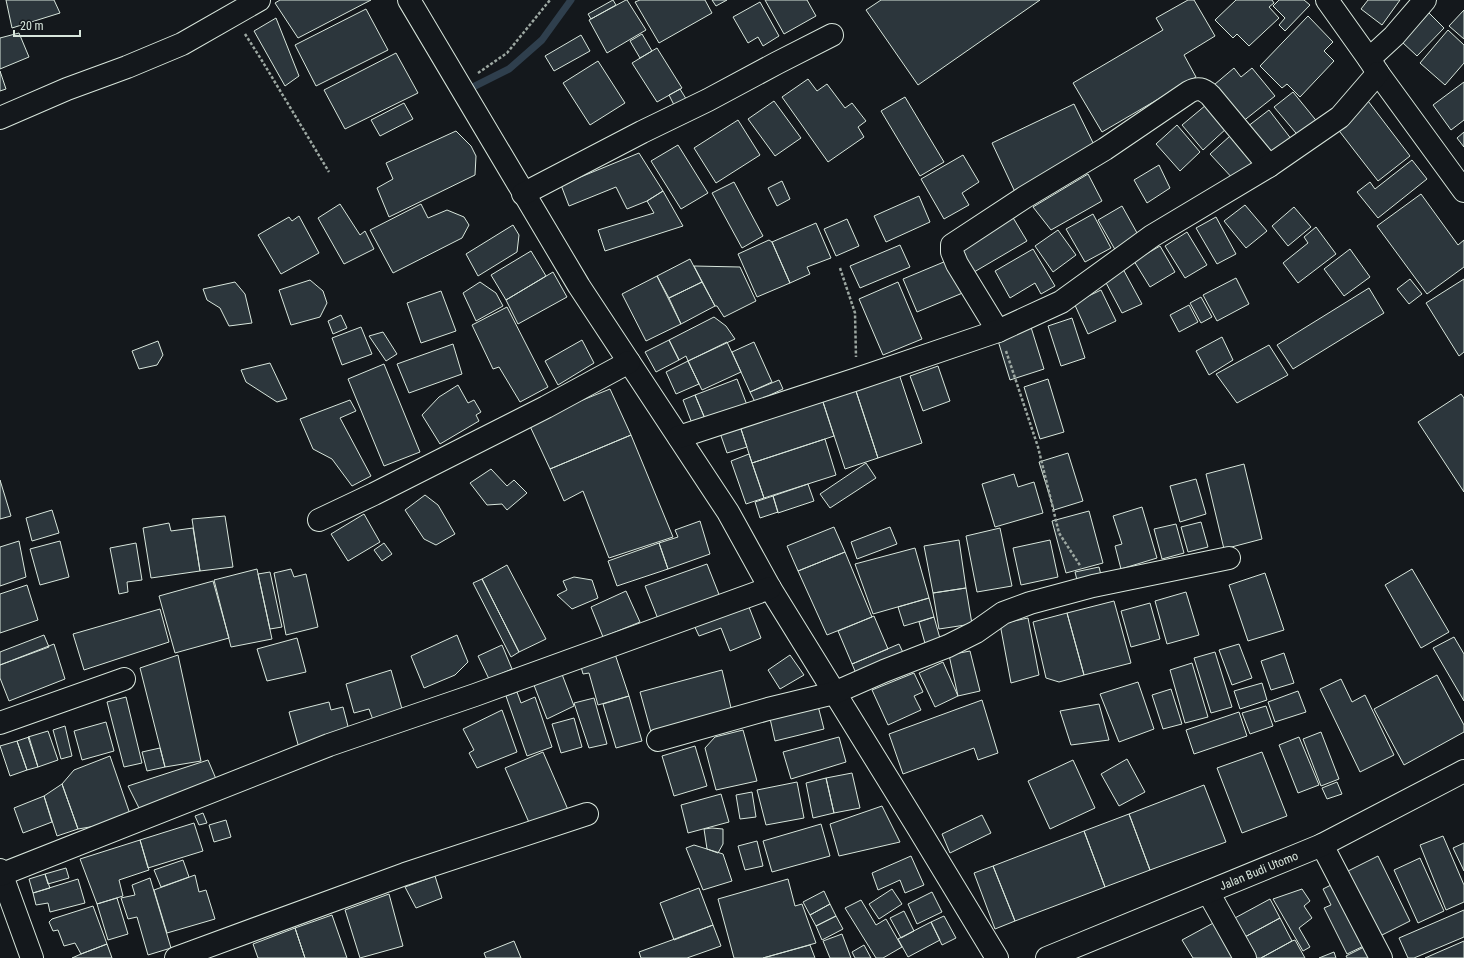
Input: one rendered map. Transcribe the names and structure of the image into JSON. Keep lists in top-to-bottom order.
{
  "streets": {
    "street": ["Jalan Budi Utomo"]
  },
  "scale_bar": "20 m"
}
